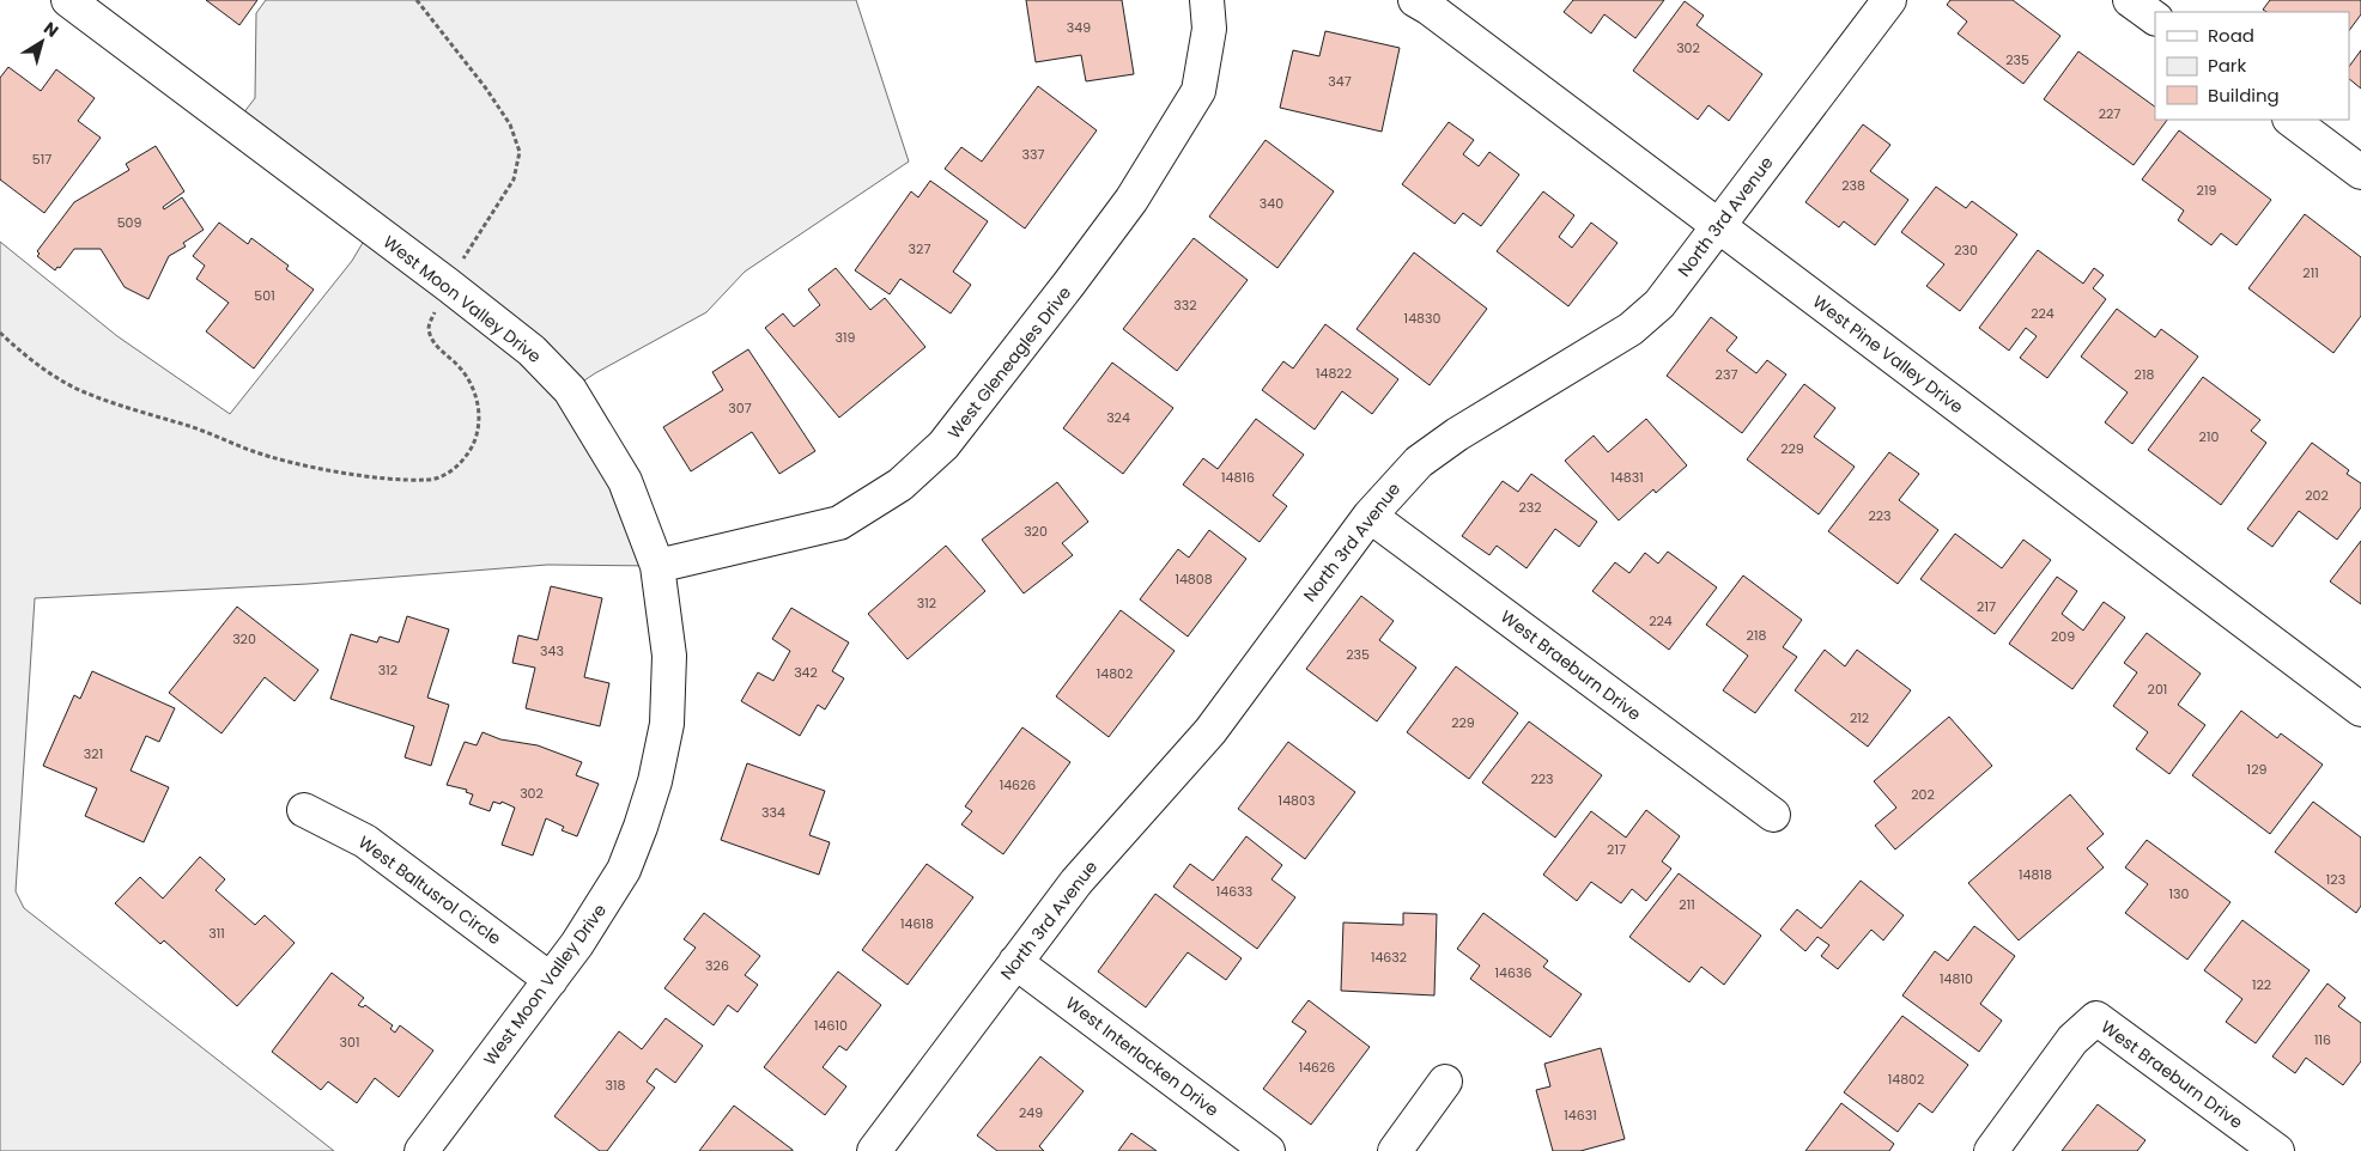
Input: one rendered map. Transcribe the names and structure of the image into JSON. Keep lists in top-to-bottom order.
{
  "streets": {
    "street": [
      "North 3rd Avenue",
      "West Moon Valley Drive",
      "West Pine Valley Drive",
      "West Gleneagles Drive",
      "West Braeburn Drive",
      "West Baltusrol Circle",
      "West Interlacken Drive"
    ]
  },
  "crossings": [
    ["North 3rd Avenue", "West Pine Valley Drive"],
    ["North 3rd Avenue", "West Braeburn Drive"],
    ["North 3rd Avenue", "West Interlacken Drive"],
    ["West Moon Valley Drive", "West Gleneagles Drive"],
    ["West Moon Valley Drive", "West Baltusrol Circle"]
  ],
  "house_numbers": [
    "349",
    "302",
    "235",
    "347",
    "227",
    "337",
    "517",
    "238",
    "219",
    "340",
    "509",
    "327",
    "230",
    "211",
    "501",
    "332",
    "224",
    "14830",
    "319",
    "14822",
    "237",
    "218",
    "307",
    "324",
    "210",
    "229",
    "14816",
    "14831",
    "202",
    "232",
    "223",
    "320",
    "14808",
    "312",
    "217",
    "224",
    "218",
    "209",
    "320",
    "343",
    "235",
    "312",
    "342",
    "14802",
    "201",
    "212",
    "229",
    "321",
    "129",
    "223",
    "14626",
    "302",
    "202",
    "14803",
    "334",
    "217",
    "14818",
    "123",
    "14633",
    "130",
    "211",
    "14618",
    "311",
    "14632",
    "326",
    "14636",
    "14810",
    "122",
    "14610",
    "116",
    "301",
    "14626",
    "14802",
    "318",
    "249",
    "14631"
  ],
  "legend": ["Road", "Park", "Building"],
  "north": "top right"
}
